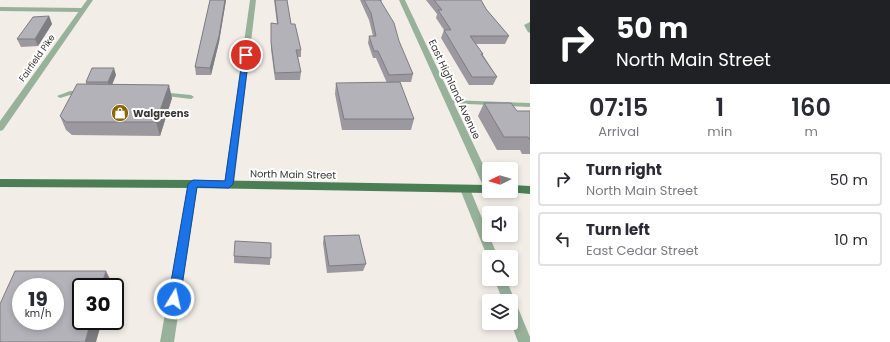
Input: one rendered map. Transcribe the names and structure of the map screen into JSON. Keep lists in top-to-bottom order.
{
  "streets": {
    "main road": ["North Main Street"],
    "street": ["Fairfield Pike", "East Highland Avenue"]
  },
  "places": {
    "shop": ["Walgreens"]
  },
  "north": "left",
  "page": {
    "turn": ["50 m", "North Main Street"],
    "eta": [
      "07:15",
      "Arrival",
      "1",
      "min",
      "160",
      "m"
    ],
    "list": [
      {
        "name": "Turn right",
        "note": "North Main Street",
        "value": "50 m"
      },
      {
        "name": "Turn left",
        "note": "East Cedar Street",
        "value": "10 m"
      }
    ],
    "speed": "19 km/h",
    "limit": "30"
  }
}
